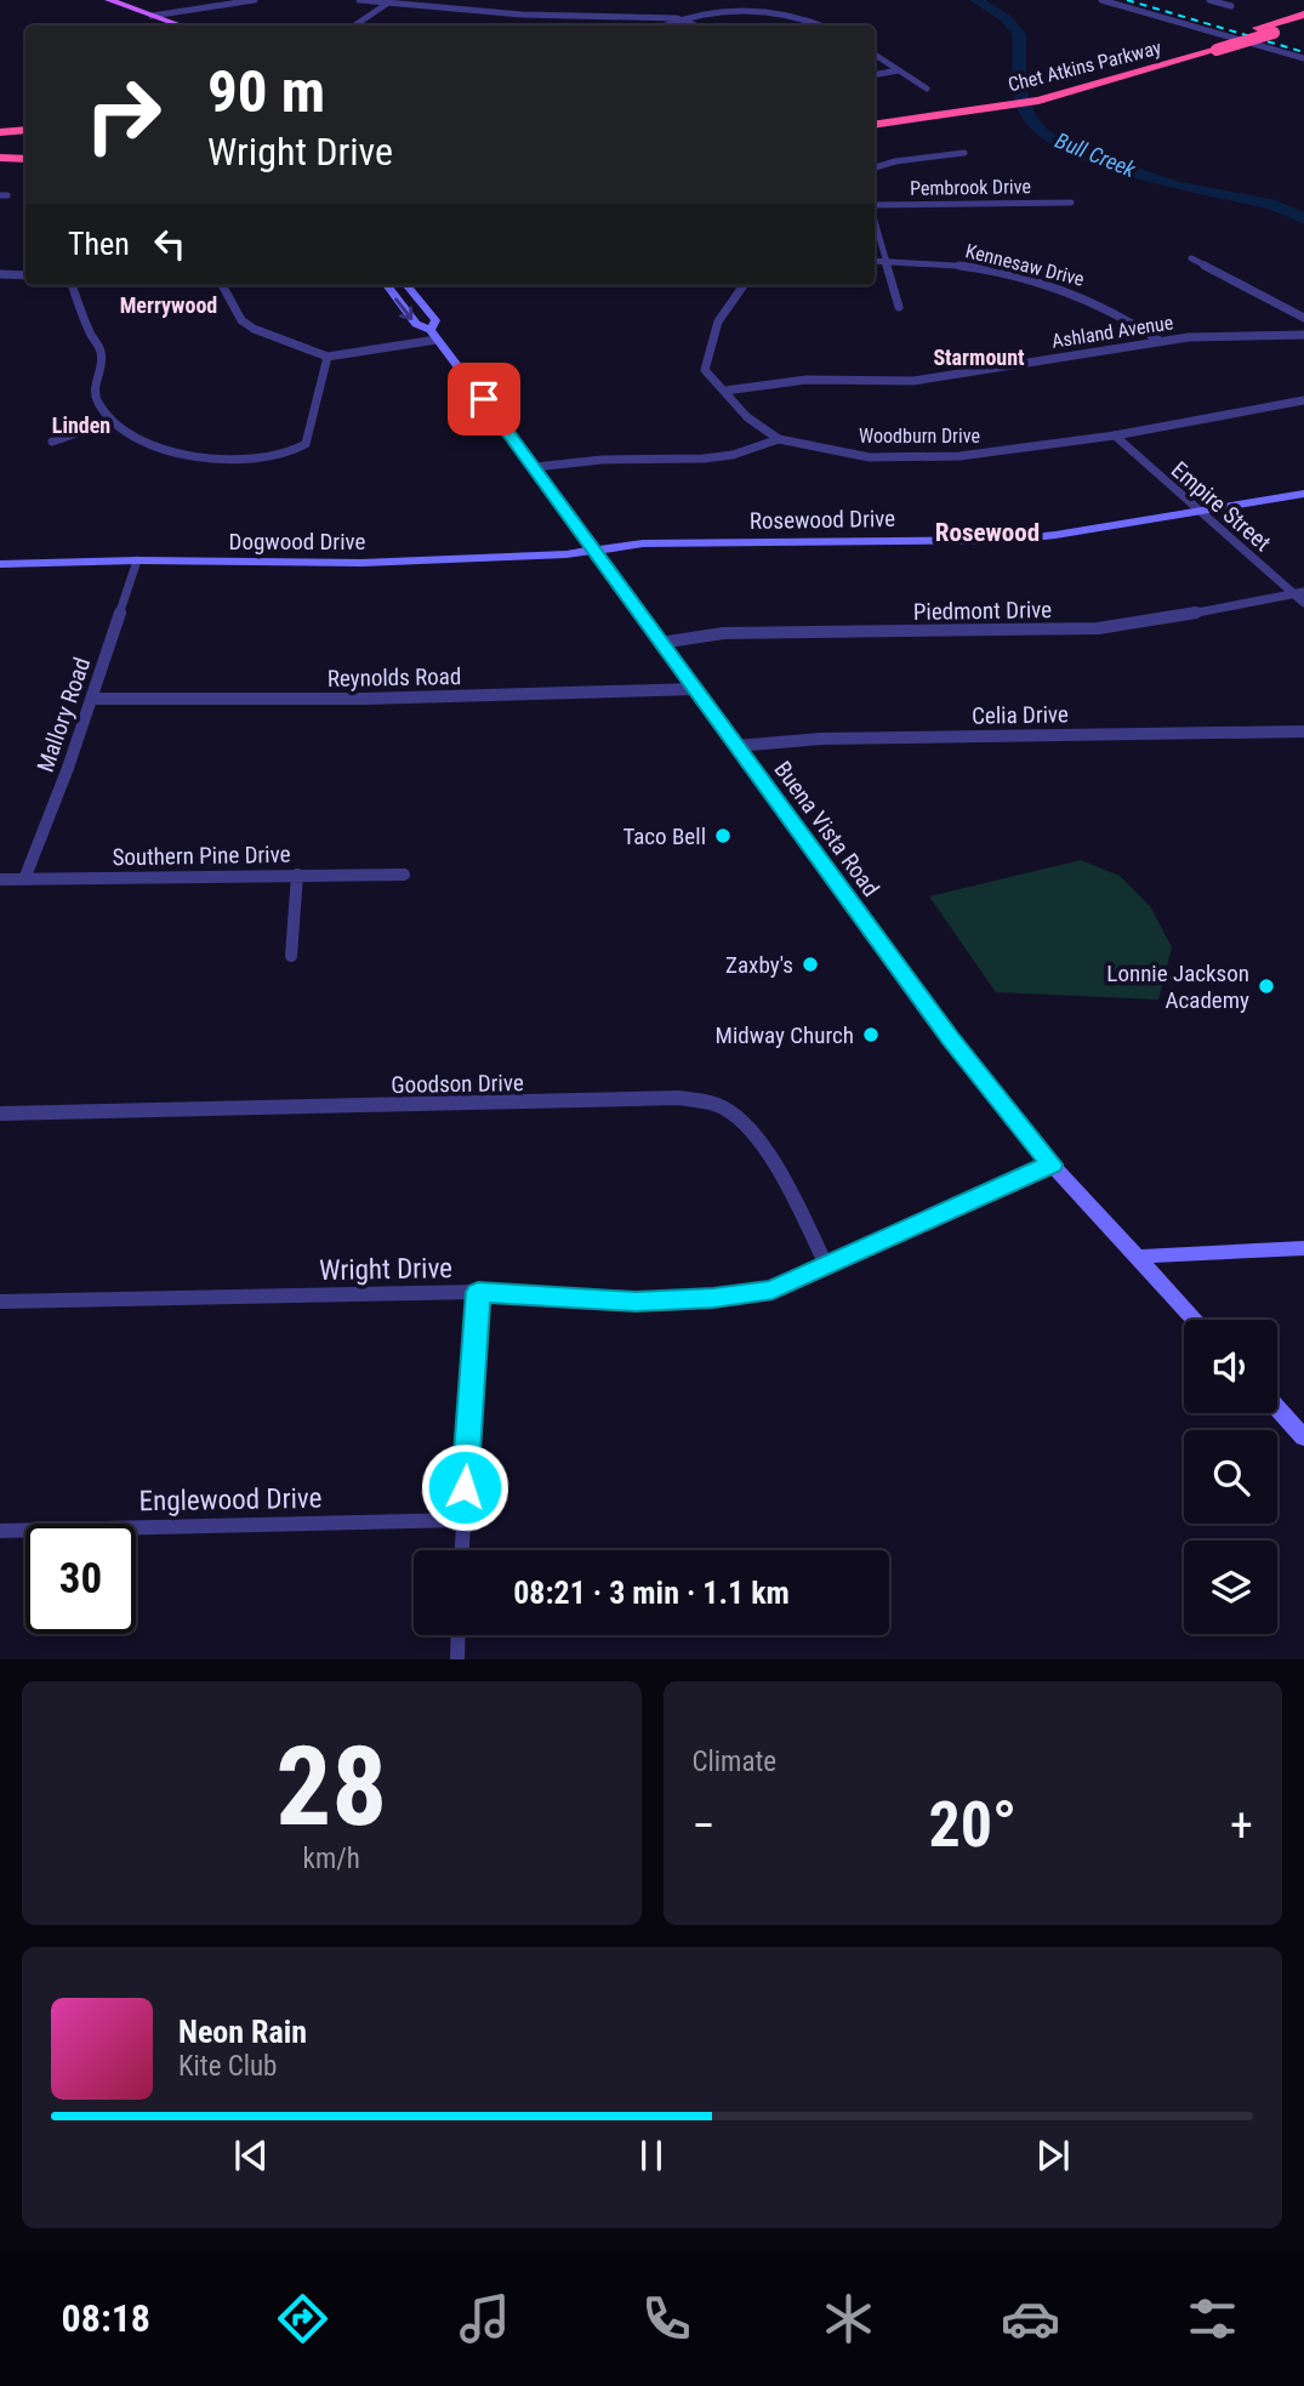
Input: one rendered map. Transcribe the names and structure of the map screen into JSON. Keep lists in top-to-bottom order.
{
  "streets": {
    "highway": ["Chet Atkins Parkway"],
    "main road": ["Rosewood Drive", "Dogwood Drive", "Buena Vista Road"],
    "street": [
      "Pembrook Drive",
      "Kennesaw Drive",
      "Ashland Avenue",
      "Woodburn Drive",
      "Empire Street",
      "Piedmont Drive",
      "Reynolds Road",
      "Mallory Road",
      "Celia Drive",
      "Southern Pine Drive",
      "Goodson Drive",
      "Wright Drive",
      "Englewood Drive"
    ]
  },
  "crossings": [
    ["Kennesaw Drive", "Ashland Avenue"],
    ["Woodburn Drive", "Empire Street"],
    ["Woodburn Drive", "Buena Vista Road"],
    ["Empire Street", "Rosewood Drive"],
    ["Empire Street", "Piedmont Drive"],
    ["Rosewood Drive", "Dogwood Drive"],
    ["Rosewood Drive", "Buena Vista Road"],
    ["Dogwood Drive", "Mallory Road"],
    ["Dogwood Drive", "Buena Vista Road"],
    ["Piedmont Drive", "Buena Vista Road"],
    ["Reynolds Road", "Mallory Road"],
    ["Reynolds Road", "Buena Vista Road"],
    ["Mallory Road", "Southern Pine Drive"],
    ["Celia Drive", "Buena Vista Road"],
    ["Buena Vista Road", "Wright Drive"],
    ["Goodson Drive", "Wright Drive"]
  ],
  "districts": [
    "Merrywood",
    "Starmount",
    "Linden",
    "Rosewood"
  ],
  "water": ["Bull Creek"],
  "places": [
    "Taco Bell",
    "Zaxby's",
    "Lonnie Jackson Academy",
    "Midway Church"
  ],
  "page": {
    "turn": ["90 m", "Wright Drive"],
    "then": "Then",
    "limit": "30",
    "trip": "08:21 · 3 min · 1.1 km",
    "tile": [
      ["28", "km/h"],
      "Climate"
    ],
    "heat": ["−", "20°", "+"],
    "song": ["Neon Rain", "Kite Club"],
    "tabs": "08:18"
  }
}
